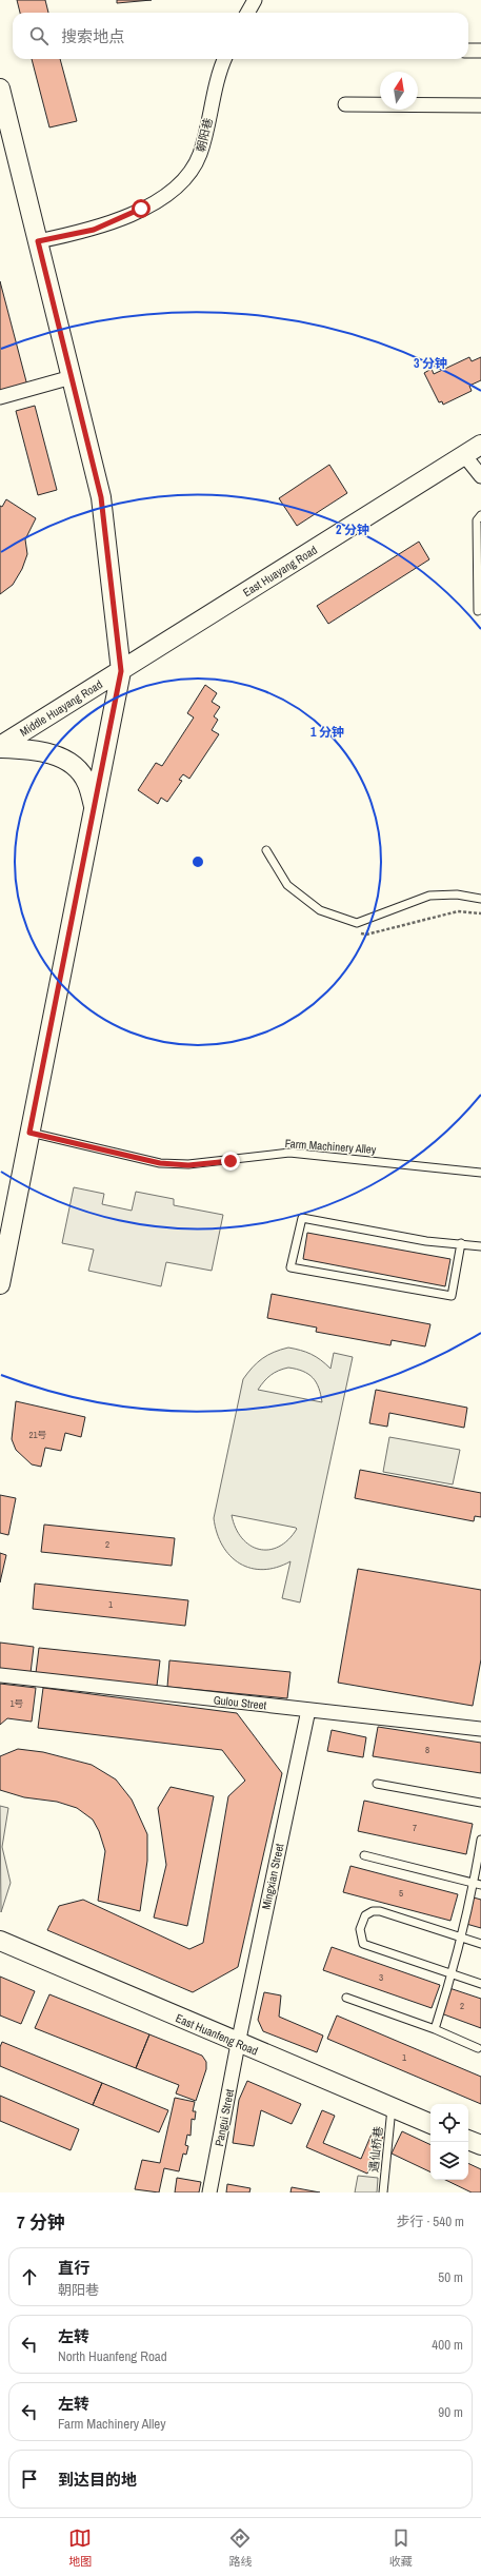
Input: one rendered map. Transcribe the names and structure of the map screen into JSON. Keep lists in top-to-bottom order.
{
  "streets": {
    "main road": ["East Huayang Road", "Middle Huayang Road", "East Huanfeng Road"],
    "street": [
      "朝阳巷",
      "Gulou Street",
      "Mingxian Street",
      "Pangui Street"
    ],
    "lane": ["Farm Machinery Alley", "遇仙桥巷"]
  },
  "crossings": [
    ["East Huayang Road", "Middle Huayang Road"],
    ["Gulou Street", "Mingxian Street"],
    ["Mingxian Street", "East Huanfeng Road"],
    ["Mingxian Street", "Pangui Street"],
    ["East Huanfeng Road", "Pangui Street"],
    ["East Huanfeng Road", "遇仙桥巷"]
  ],
  "house_numbers": [
    "21号",
    "2",
    "1",
    "1号",
    "8",
    "7",
    "5",
    "3",
    "2",
    "1"
  ],
  "north": "top",
  "page": {
    "search": "搜索地点",
    "heading": ["7 分钟", "步行 · 540 m"],
    "list": [
      ["直行", "朝阳巷", "50 m"],
      ["左转", "North Huanfeng Road", "400 m"],
      ["左转", "Farm Machinery Alley", "90 m"],
      "到达目的地"
    ],
    "nav": ["地图", "路线", "收藏"]
  },
  "rings": ["3 分钟", "2 分钟", "1 分钟"]
}
